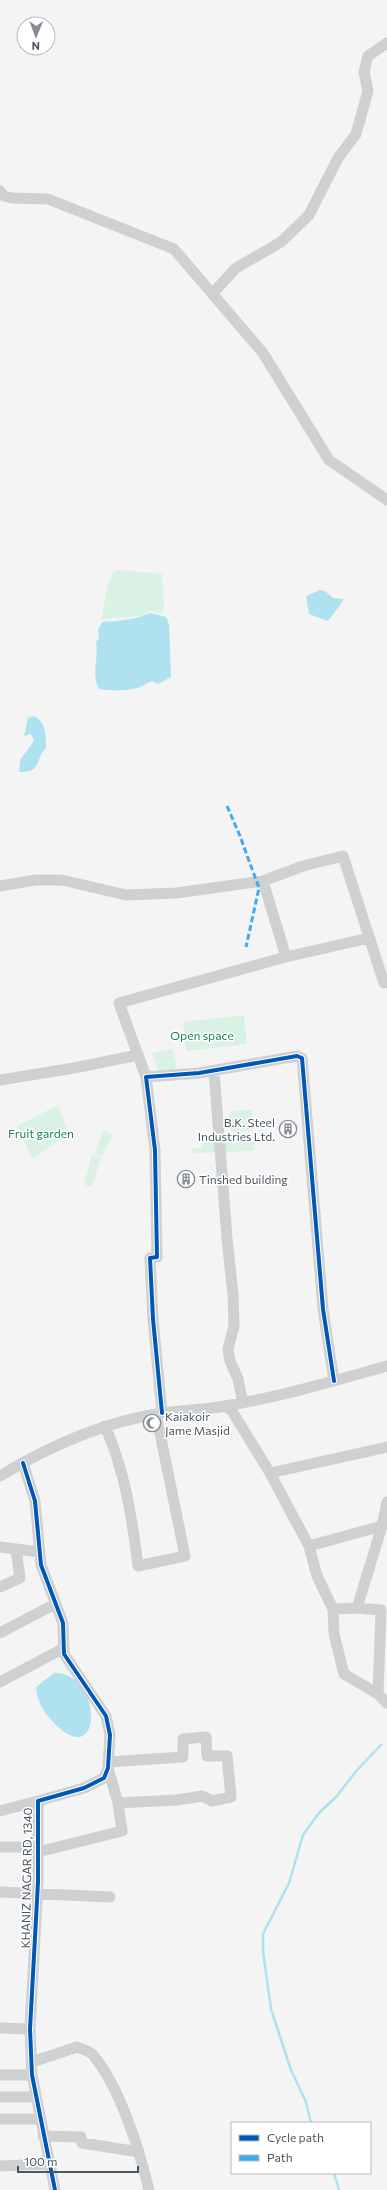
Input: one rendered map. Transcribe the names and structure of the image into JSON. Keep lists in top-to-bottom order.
{
  "streets": {
    "street": ["KHANIZ NAGAR RD, 1340"]
  },
  "parks": ["Open space", "Fruit garden"],
  "places": {
    "building": ["B.K. Steel Industries Ltd.", "Tinshed building"],
    "mosque": ["Kaiakoir Jame Masjid"]
  },
  "legend": ["Cycle path", "Path"],
  "scale_bar": "100 m",
  "north": "bottom"
}
